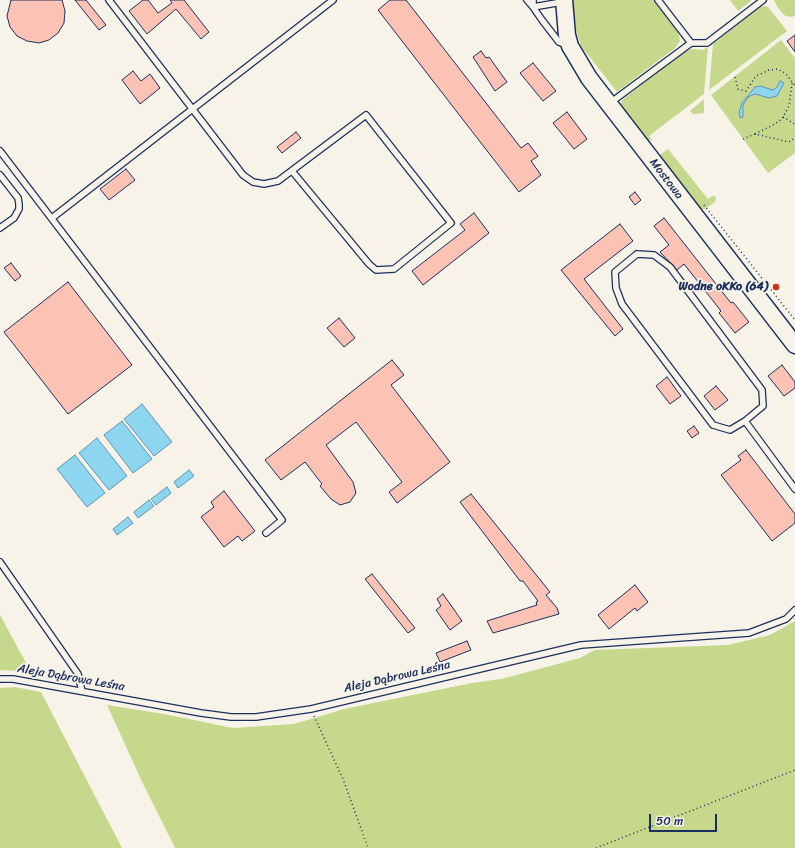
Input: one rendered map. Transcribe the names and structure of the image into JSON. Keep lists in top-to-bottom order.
{
  "streets": {
    "street": ["Mostowa"],
    "lane": ["Aleja Dąbrowa Leśna"]
  },
  "places": ["Wodne oKKo (64)"],
  "scale_bar": "50 m"
}
